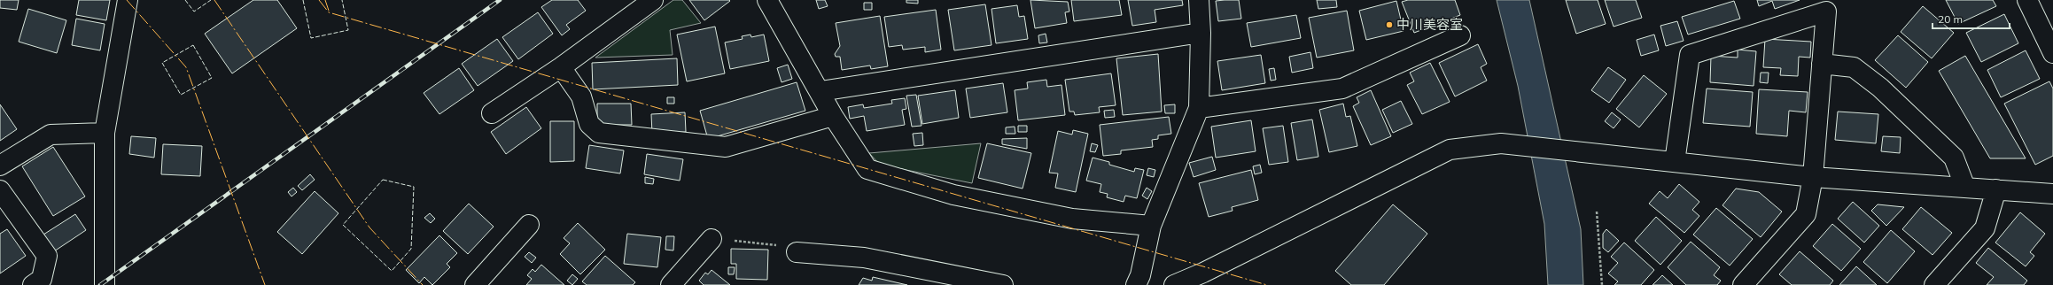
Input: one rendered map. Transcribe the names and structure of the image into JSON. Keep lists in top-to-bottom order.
{
  "places": ["中川美容室"],
  "scale_bar": "20 m"
}
